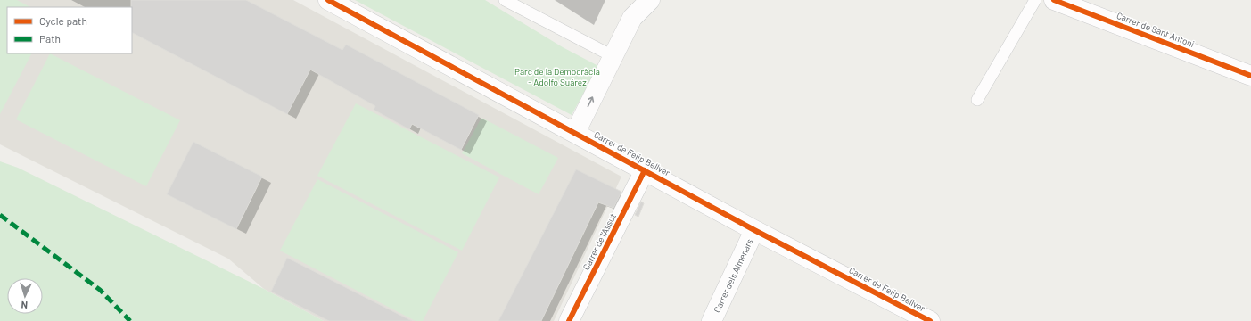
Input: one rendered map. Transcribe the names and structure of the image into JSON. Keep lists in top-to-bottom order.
{
  "streets": {
    "street": [
      "Carrer de Sant Antoni",
      "Carrer de Felip Bellver",
      "Carrer de l'Assut",
      "Carrer dels Almenars"
    ]
  },
  "crossings": [
    ["Carrer de Felip Bellver", "Carrer de l'Assut"],
    ["Carrer de Felip Bellver", "Carrer dels Almenars"]
  ],
  "parks": ["Parc de la Democràcia - Adolfo Suárez"],
  "legend": ["Cycle path", "Path"],
  "north": "bottom"
}
